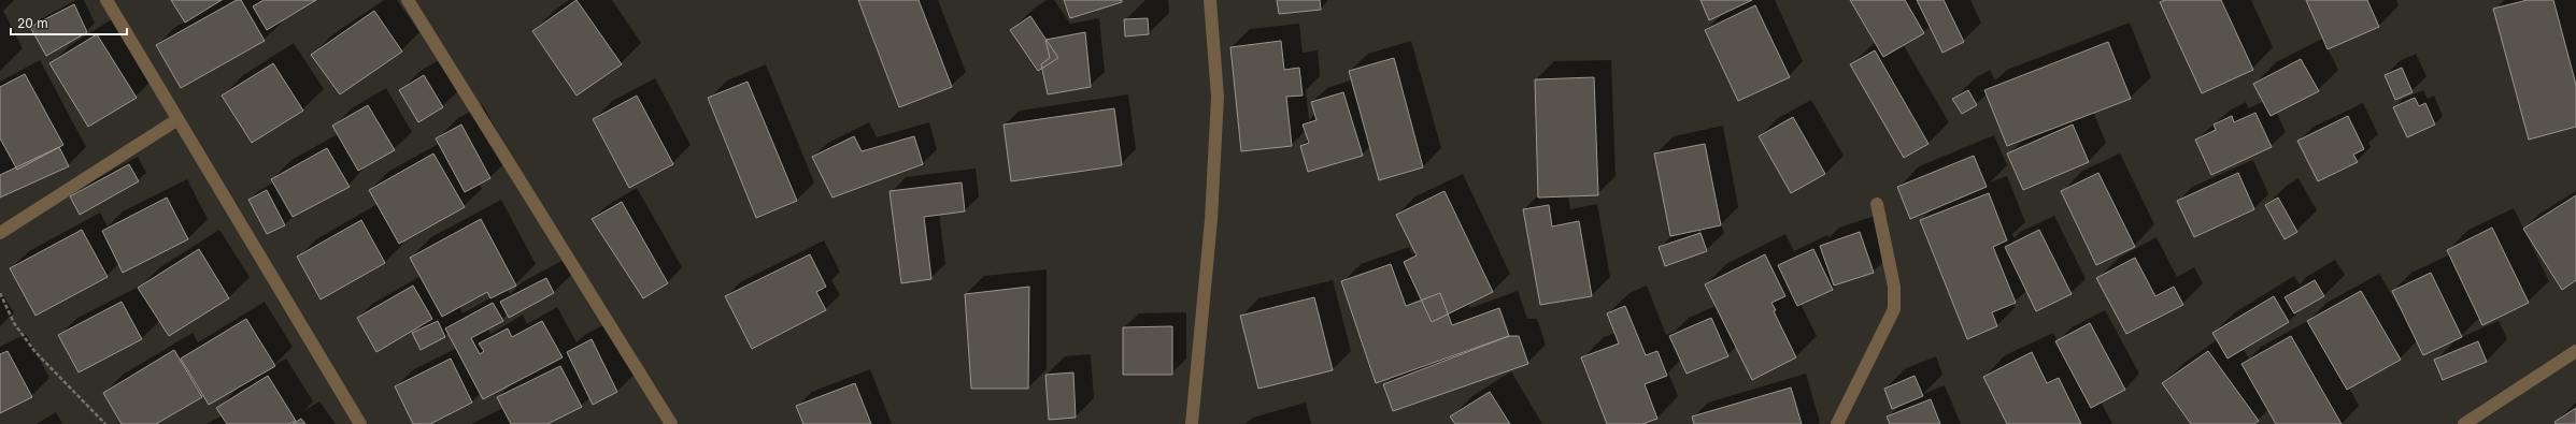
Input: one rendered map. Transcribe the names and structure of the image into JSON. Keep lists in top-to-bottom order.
{
  "scale_bar": "20 m"
}
